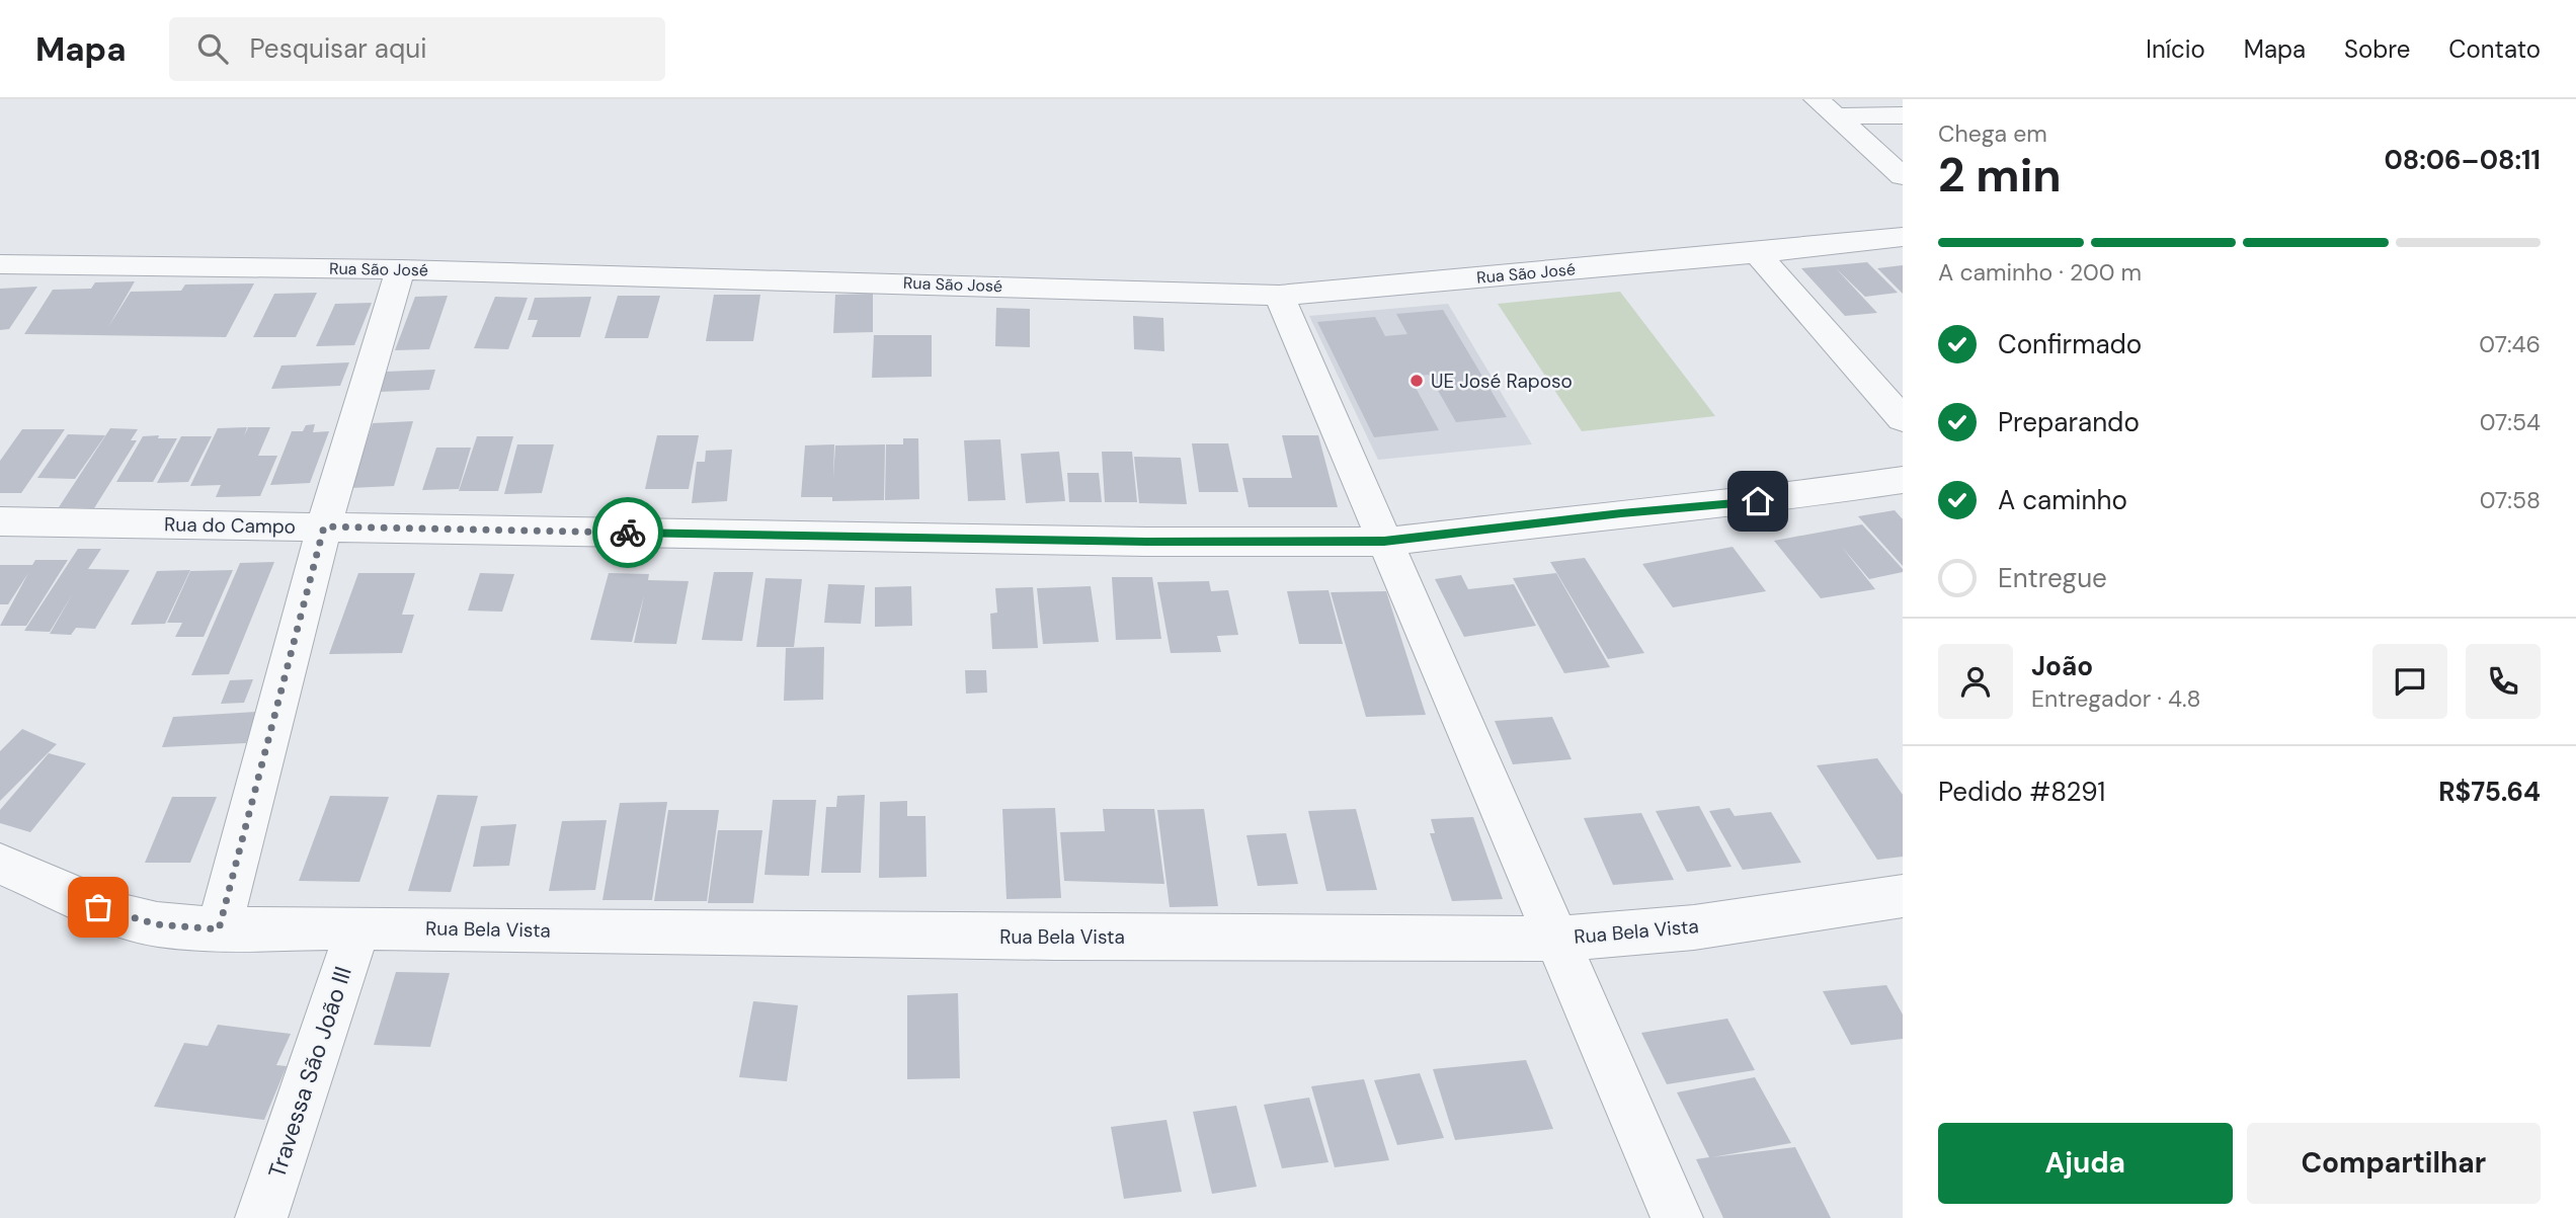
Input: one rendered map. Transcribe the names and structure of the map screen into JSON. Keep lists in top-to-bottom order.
{
  "streets": {
    "street": [
      "Rua São José",
      "Rua do Campo",
      "Rua Bela Vista",
      "Travessa São João III"
    ]
  },
  "crossings": [
    ["Rua Bela Vista", "Travessa São João III"]
  ],
  "places": ["UE José Raposo"],
  "page": {
    "header": "Mapa",
    "search": "Pesquisar aqui",
    "nav": [
      "Início",
      "Mapa",
      "Sobre",
      "Contato"
    ],
    "heading": ["2 min", "Chega em", "08:06–08:11"],
    "panel": [
      "João",
      "Entregador · 4.8",
      "Pedido #8291",
      "R$75.64"
    ],
    "bar": "A caminho · 200 m",
    "list": [
      ["Confirmado", "07:46"],
      ["Preparando", "07:54"],
      ["A caminho", "07:58"],
      "Entregue"
    ],
    "buttons": ["Ajuda", "Compartilhar"]
  }
}
